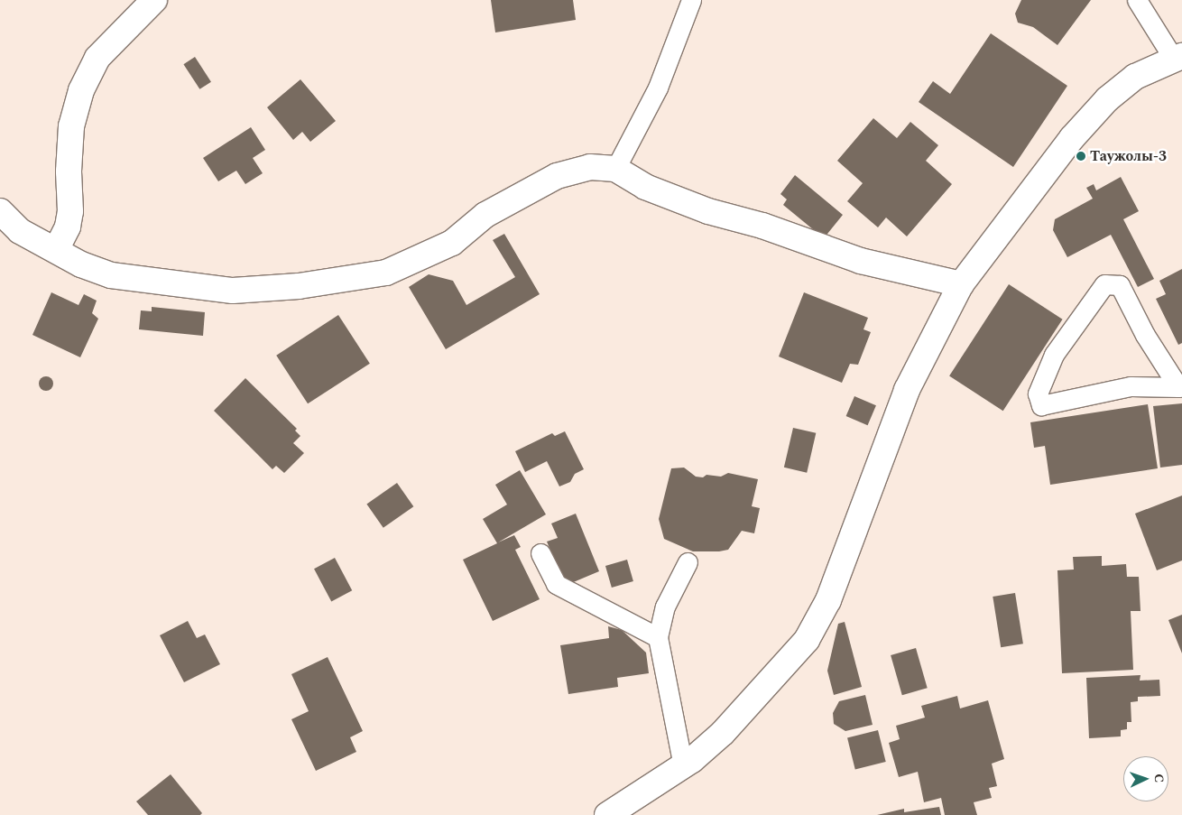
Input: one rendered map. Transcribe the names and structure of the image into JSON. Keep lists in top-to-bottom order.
{
  "places": ["Таужолы-3"],
  "north": "right"
}
